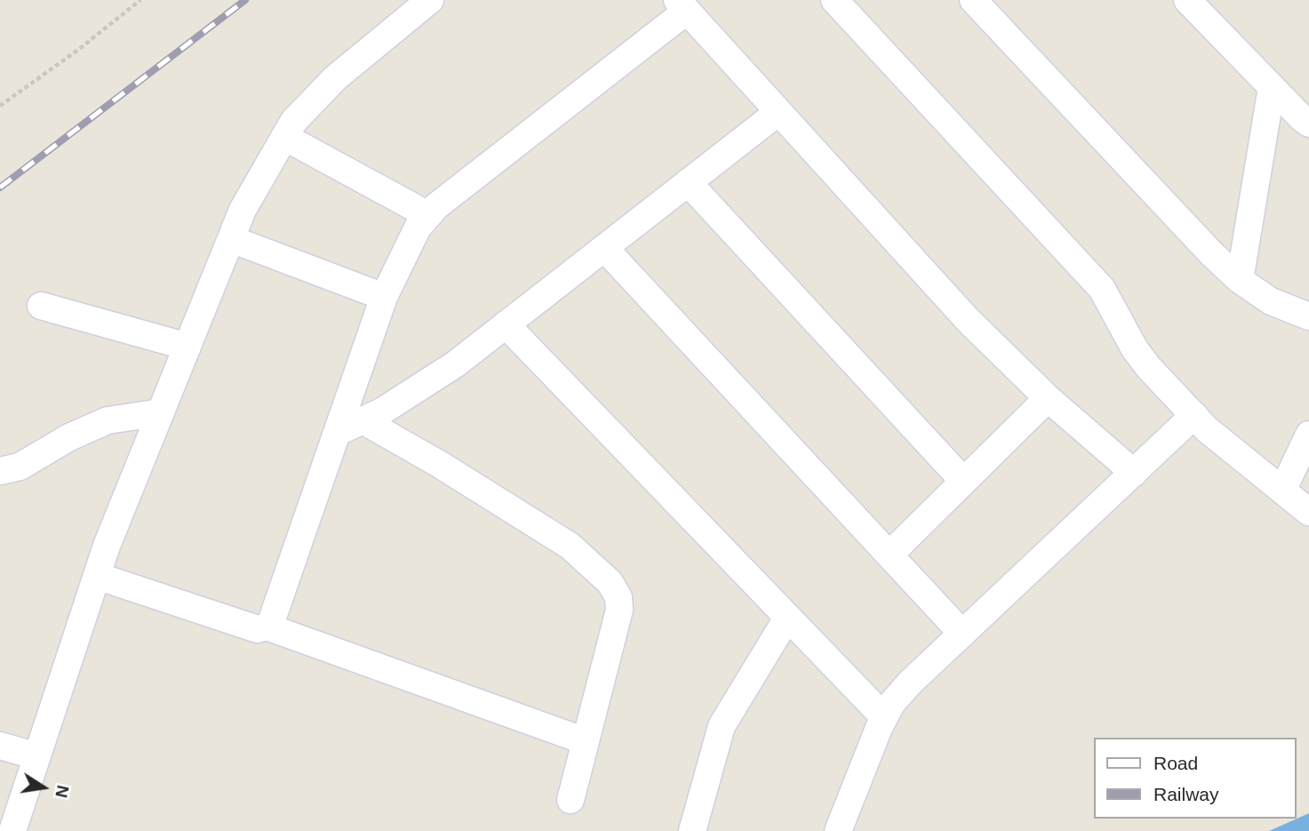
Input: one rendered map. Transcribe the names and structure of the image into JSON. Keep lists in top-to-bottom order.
{
  "legend": ["Road", "Railway"],
  "north": "right"
}
